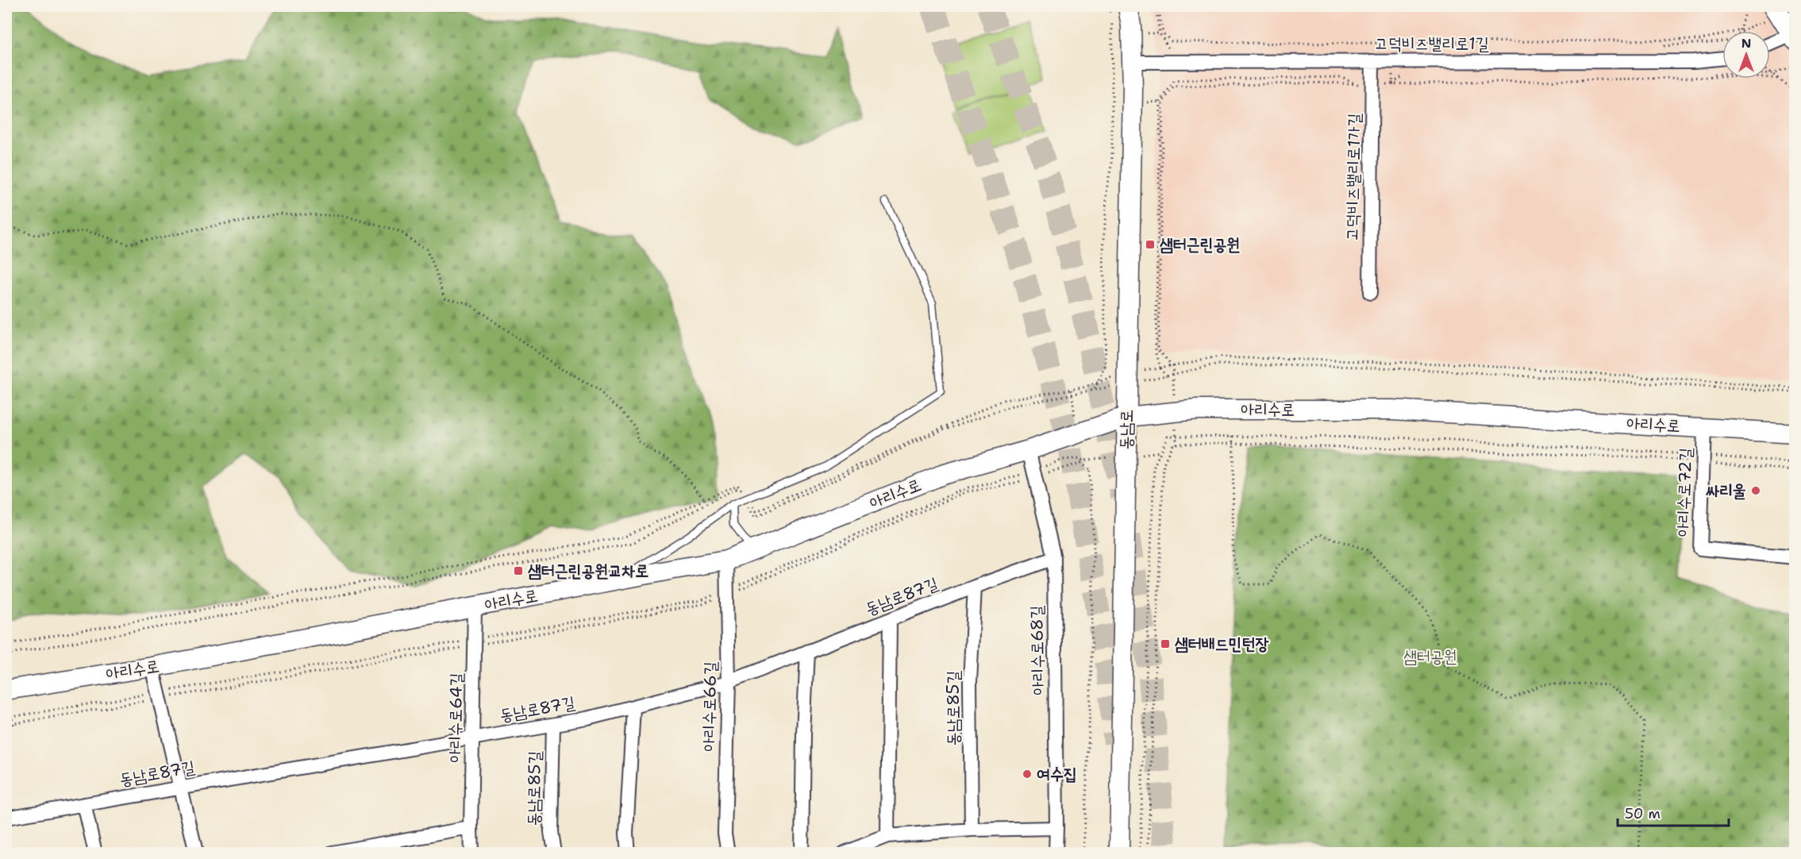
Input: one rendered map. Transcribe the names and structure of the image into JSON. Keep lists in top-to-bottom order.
{
  "streets": {
    "main road": ["아리수로", "동남로"],
    "street": [
      "고덕비즈밸리로1길",
      "고덕비즈밸리로1가길",
      "아리수로72길",
      "동남로87길",
      "아리수로68길",
      "아리수로66길",
      "동남로85길",
      "아리수로64길"
    ]
  },
  "crossings": [
    ["고덕비즈밸리로1길", "고덕비즈밸리로1가길"],
    ["고덕비즈밸리로1길", "동남로"],
    ["아리수로", "동남로"],
    ["아리수로", "아리수로72길"],
    ["아리수로", "아리수로68길"],
    ["아리수로", "아리수로66길"],
    ["아리수로", "아리수로64길"],
    ["동남로87길", "아리수로68길"],
    ["동남로87길", "아리수로66길"],
    ["동남로87길", "동남로85길"],
    ["동남로87길", "아리수로64길"]
  ],
  "parks": ["샘터공원"],
  "places": {
    "transit": ["샘터근린공원", "샘터근린공원교차로", "샘터배드민턴장"],
    "other": ["싸리울", "여수집"]
  },
  "scale_bar": "50 m",
  "north": "top"
}
